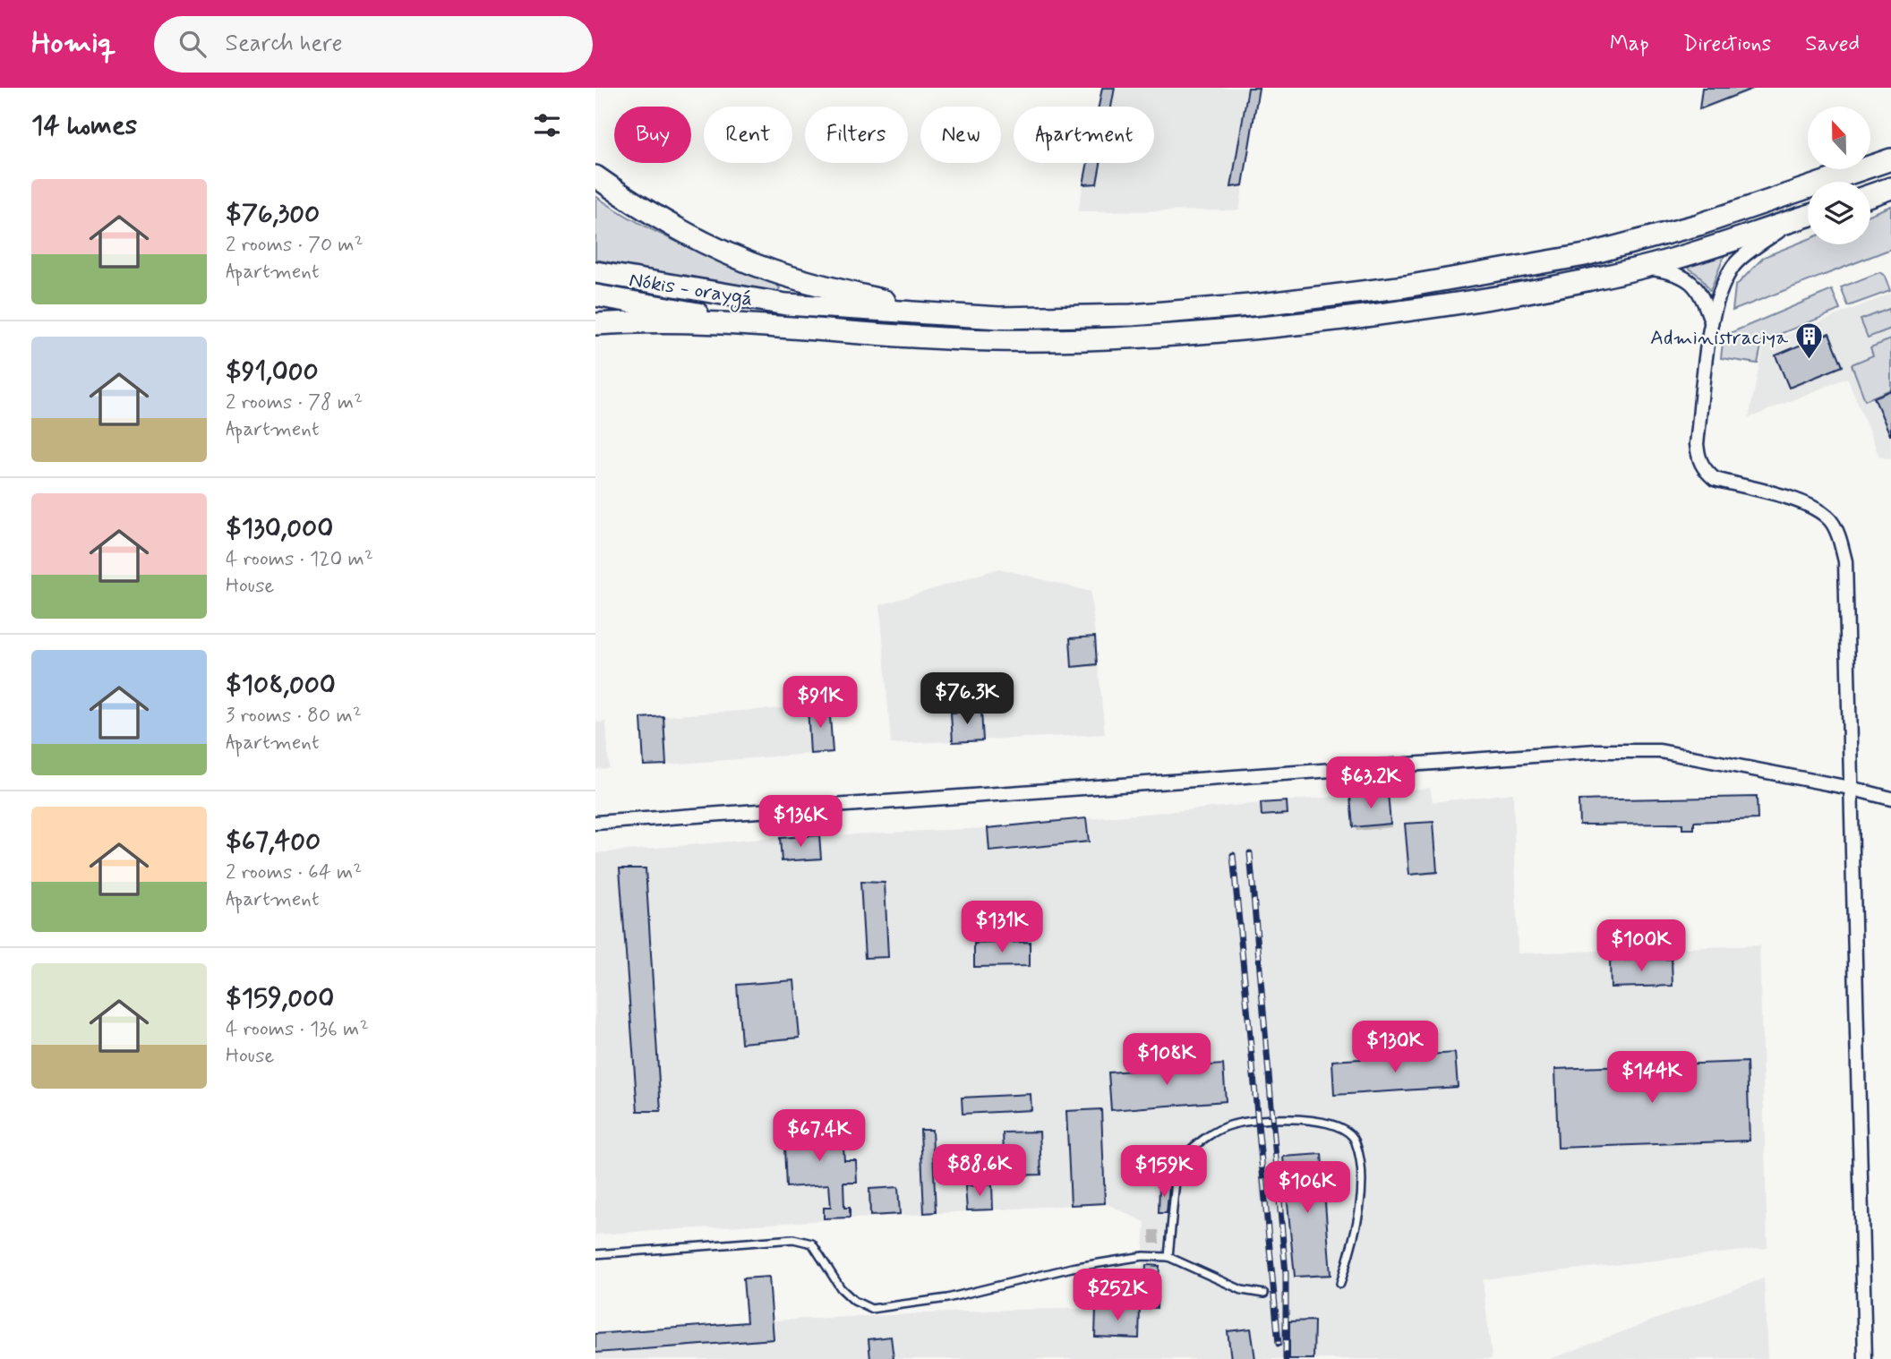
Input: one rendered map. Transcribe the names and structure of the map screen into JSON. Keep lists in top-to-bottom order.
{
  "streets": {
    "highway": ["Nókis - orayǵa"]
  },
  "places": {
    "building": ["Administraciya"]
  },
  "north": "top",
  "page": {
    "header": "Homiq",
    "search": "Search here",
    "nav": ["Map", "Directions", "Saved"],
    "heading": "14 homes",
    "chip": [
      "Buy",
      "Rent",
      "Filters",
      "New",
      "Apartment"
    ],
    "list": [
      {
        "name": "$76,300",
        "note": "2 rooms · 70 m² · Apartment"
      },
      {
        "name": "$91,000",
        "note": "2 rooms · 78 m² · Apartment"
      },
      {
        "name": "$130,000",
        "note": "4 rooms · 120 m² · House"
      },
      {
        "name": "$108,000",
        "note": "3 rooms · 80 m² · Apartment"
      },
      {
        "name": "$67,400",
        "note": "2 rooms · 64 m² · Apartment"
      },
      {
        "name": "$159,000",
        "note": "4 rooms · 136 m² · House"
      }
    ],
    "price": [
      "$76.3K",
      "$91K",
      "$63.2K",
      "$136K",
      "$131K",
      "$100K",
      "$130K",
      "$108K",
      "$144K",
      "$67.4K",
      "$88.6K",
      "$159K",
      "$106K",
      "$252K"
    ]
  }
}
